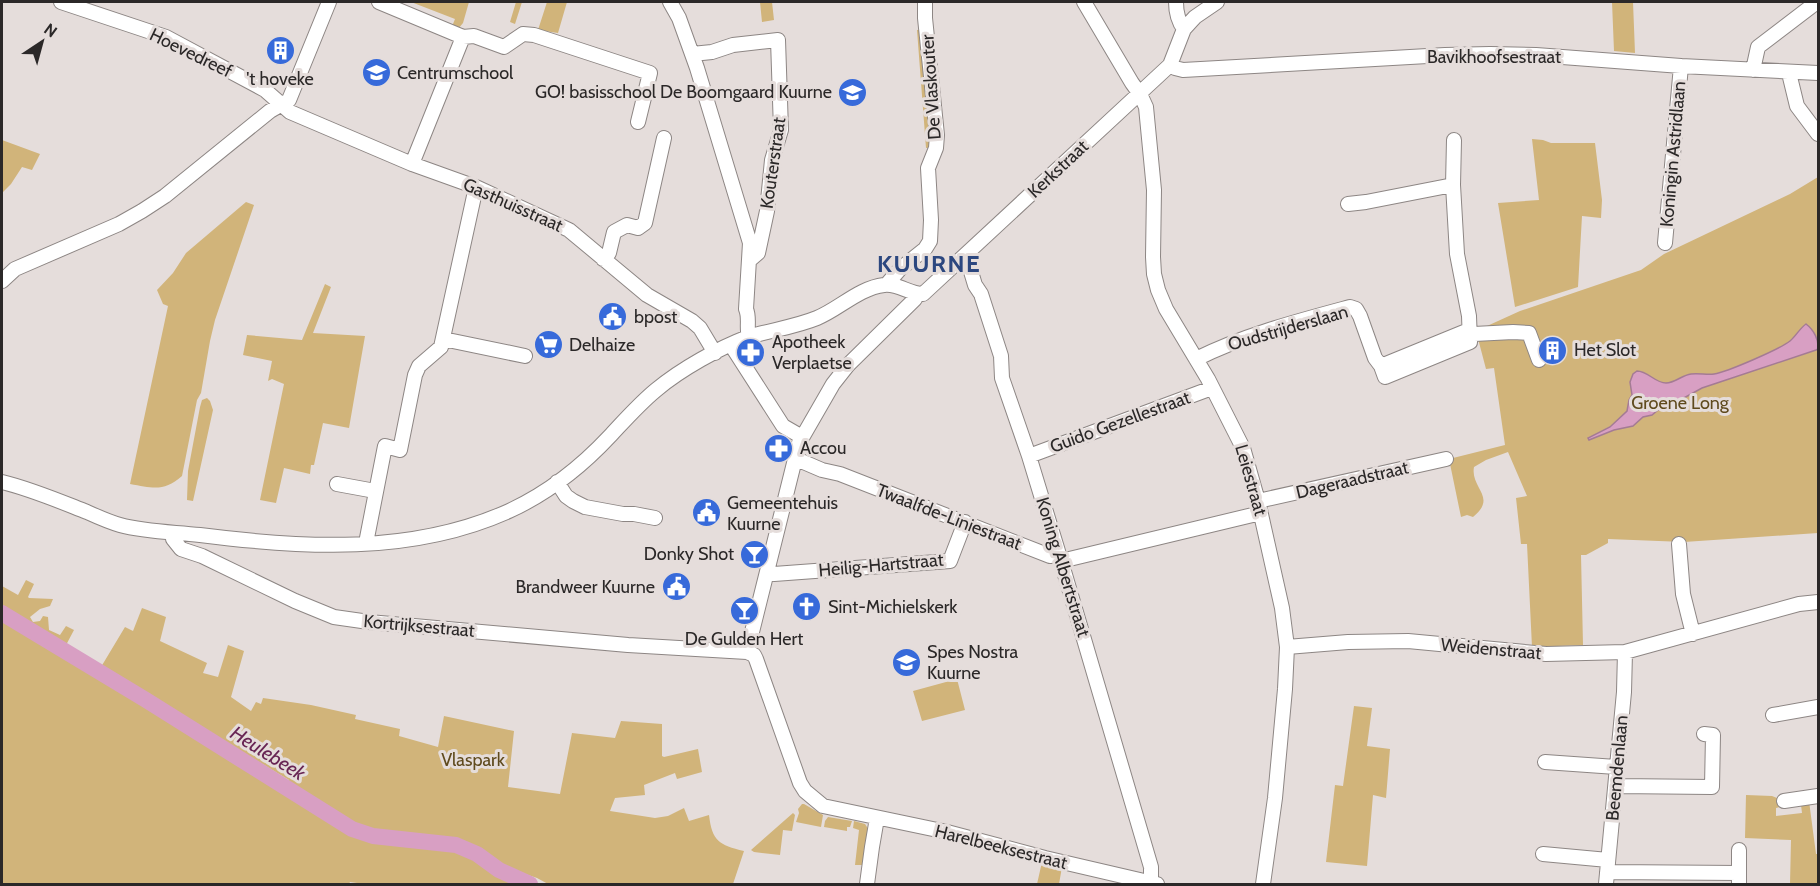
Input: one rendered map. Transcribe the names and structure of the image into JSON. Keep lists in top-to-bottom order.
{
  "streets": {
    "street": [
      "Hoevedreef",
      "Bavikhoofsestraat",
      "De Vlaskouter",
      "Koningin Astridlaan",
      "Kouterstraat",
      "Kerkstraat",
      "Gasthuisstraat",
      "Oudstrijderslaan",
      "Guido Gezellestraat",
      "Leiestraat",
      "Dageraadstraat",
      "Twaalfde-Liniestraat",
      "Heilig-Hartstraat",
      "Koning Albertstraat",
      "Kortrijksestraat",
      "Weidenstraat",
      "Beemdenlaan",
      "Harelbeeksestraat"
    ]
  },
  "crossings": [
    ["Hoevedreef", "Gasthuisstraat"],
    ["Bavikhoofsestraat", "Koningin Astridlaan"],
    ["Bavikhoofsestraat", "Kerkstraat"],
    ["Kerkstraat", "Leiestraat"],
    ["Kerkstraat", "Twaalfde-Liniestraat"],
    ["Kerkstraat", "Heilig-Hartstraat"],
    ["Kerkstraat", "Koning Albertstraat"],
    ["Kerkstraat", "Kortrijksestraat"],
    ["Kerkstraat", "Harelbeeksestraat"],
    ["Oudstrijderslaan", "Leiestraat"],
    ["Guido Gezellestraat", "Leiestraat"],
    ["Guido Gezellestraat", "Koning Albertstraat"],
    ["Leiestraat", "Dageraadstraat"],
    ["Leiestraat", "Weidenstraat"],
    ["Dageraadstraat", "Twaalfde-Liniestraat"],
    ["Dageraadstraat", "Koning Albertstraat"],
    ["Twaalfde-Liniestraat", "Heilig-Hartstraat"],
    ["Twaalfde-Liniestraat", "Koning Albertstraat"],
    ["Koning Albertstraat", "Harelbeeksestraat"],
    ["Kortrijksestraat", "Harelbeeksestraat"],
    ["Weidenstraat", "Beemdenlaan"]
  ],
  "districts": ["KUURNE"],
  "water": ["Heulebeek"],
  "parks": ["Groene Long", "Vlaspark"],
  "places": {
    "building": ["'t hoveke", "Het Slot"],
    "school or university": ["Centrumschool", "GO! basisschool De Boomgaard Kuurne", "Spes Nostra Kuurne"],
    "public building": ["bpost", "Gemeentehuis Kuurne", "Brandweer Kuurne"],
    "supermarket": ["Delhaize"],
    "pharmacy": ["Apotheek Verplaetse", "Accou"],
    "bar": ["Donky Shot", "De Gulden Hert"],
    "church": ["Sint-Michielskerk"]
  },
  "north": "top right"
}
